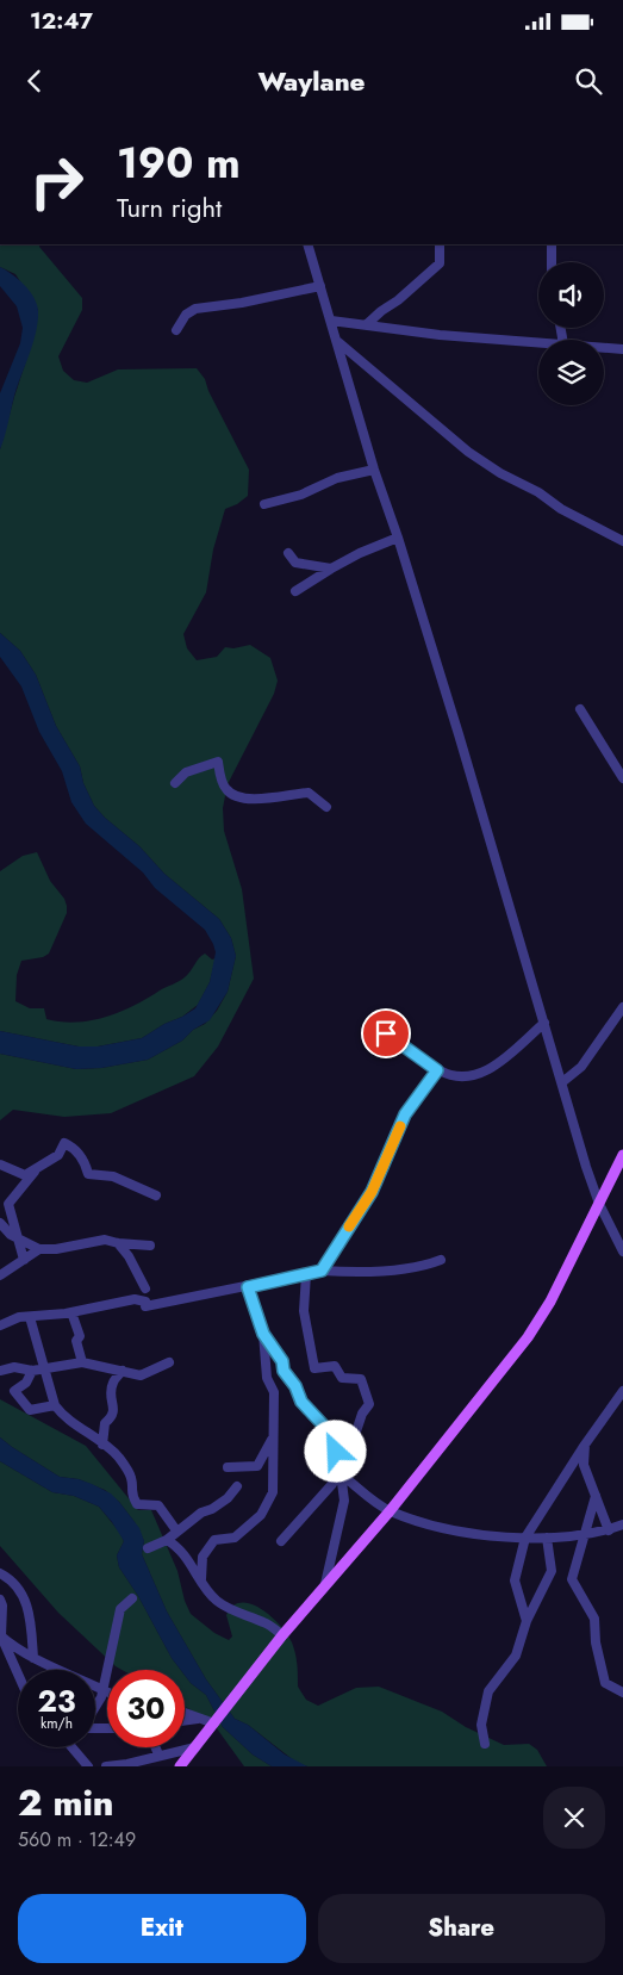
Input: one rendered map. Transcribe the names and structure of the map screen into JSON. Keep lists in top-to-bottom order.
{
  "page": {
    "status": "12:47",
    "header": "Waylane",
    "turn": ["190 m", "Turn right"],
    "speed": "23 km/h",
    "limit": "30",
    "heading": ["2 min", "560 m · 12:49"],
    "buttons": ["Exit", "Share"]
  }
}
